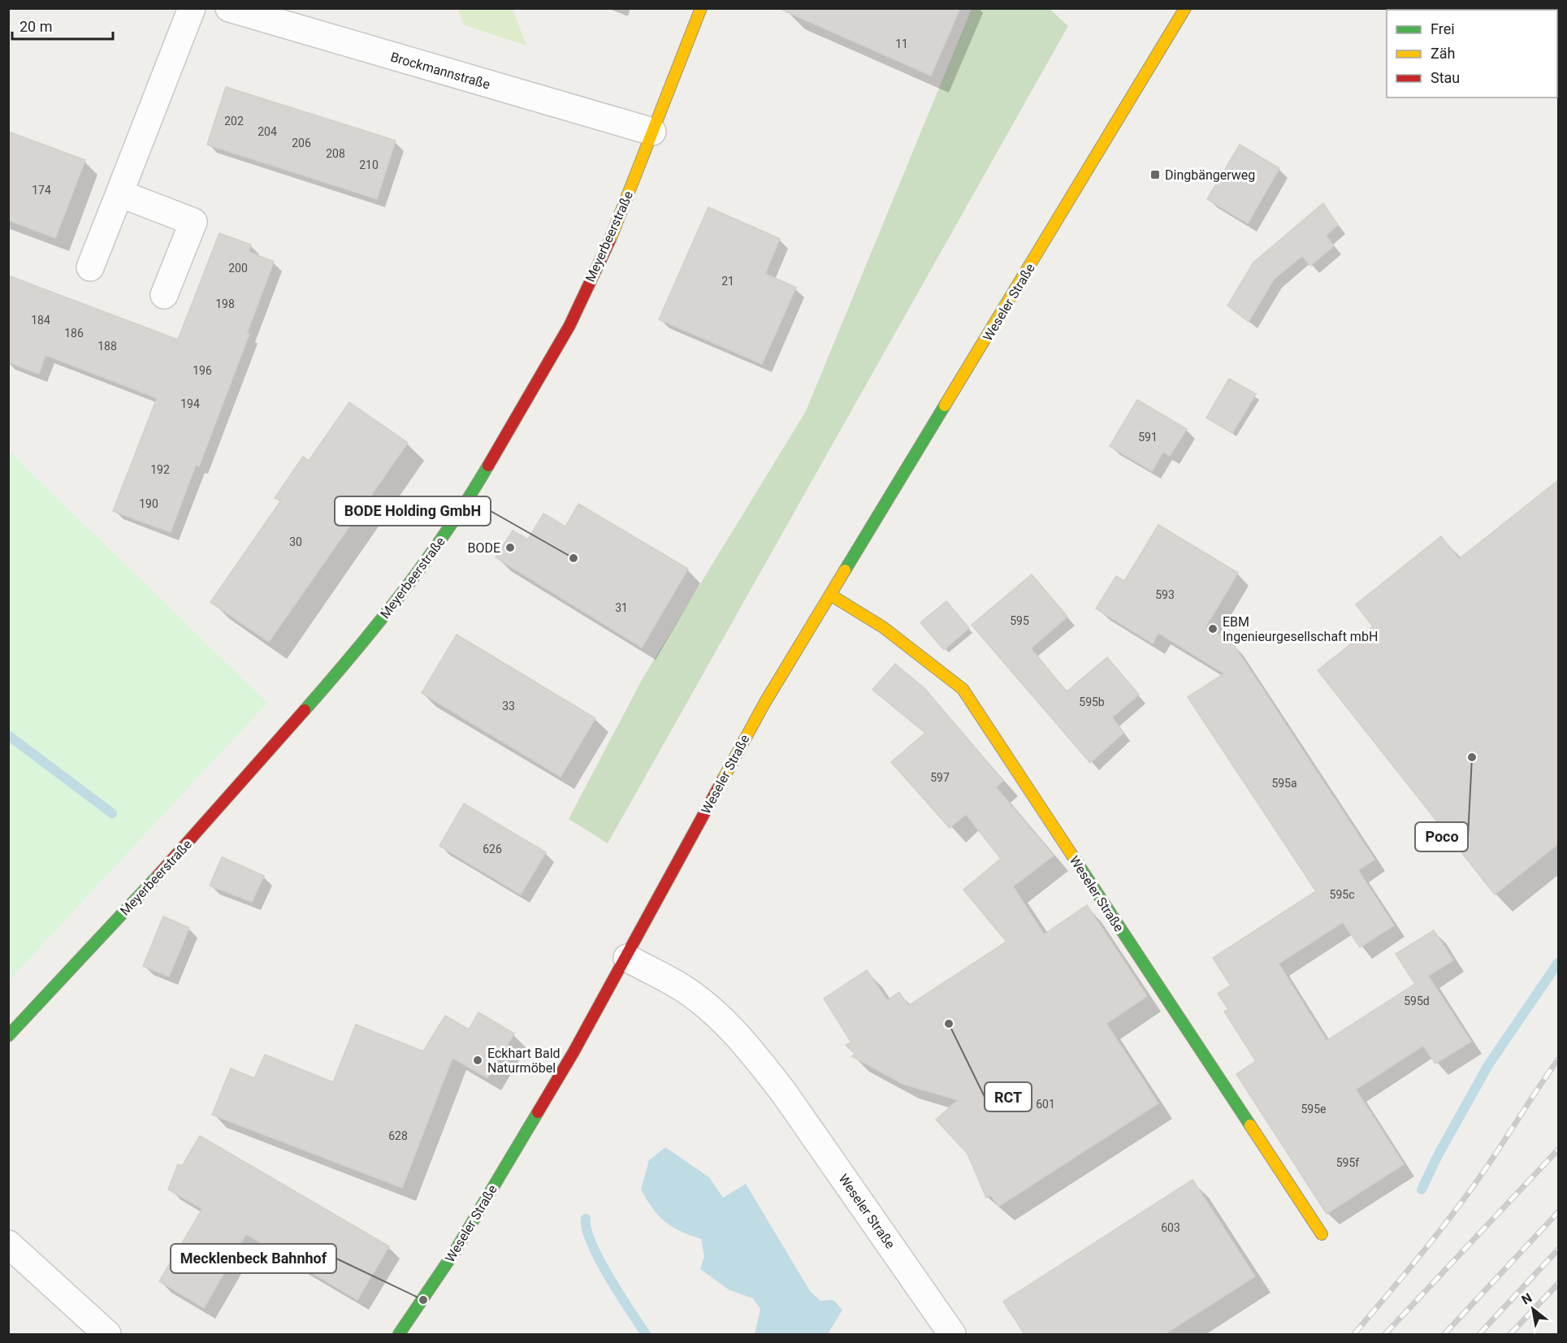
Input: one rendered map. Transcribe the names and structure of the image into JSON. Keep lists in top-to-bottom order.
{
  "streets": {
    "street": ["Brockmannstraße", "Meyerbeerstraße", "Weseler Straße"]
  },
  "crossings": [
    ["Brockmannstraße", "Meyerbeerstraße"]
  ],
  "places": {
    "transit": ["Dingbängerweg"],
    "other": [
      "BODE",
      "BODE Holding GmbH",
      "EBM Ingenieurgesellschaft mbH",
      "Poco",
      "RCT",
      "Eckhart Bald Naturmöbel",
      "Mecklenbeck Bahnhof"
    ]
  },
  "house_numbers": [
    "11",
    "202",
    "204",
    "206",
    "208",
    "210",
    "174",
    "200",
    "21",
    "198",
    "184",
    "186",
    "188",
    "196",
    "194",
    "591",
    "192",
    "190",
    "30",
    "593",
    "31",
    "595",
    "595b",
    "33",
    "597",
    "595a",
    "626",
    "595c",
    "595d",
    "601",
    "595e",
    "628",
    "595f",
    "603"
  ],
  "legend": ["Frei", "Zäh", "Stau"],
  "scale_bar": "20 m",
  "north": "top left"
}
